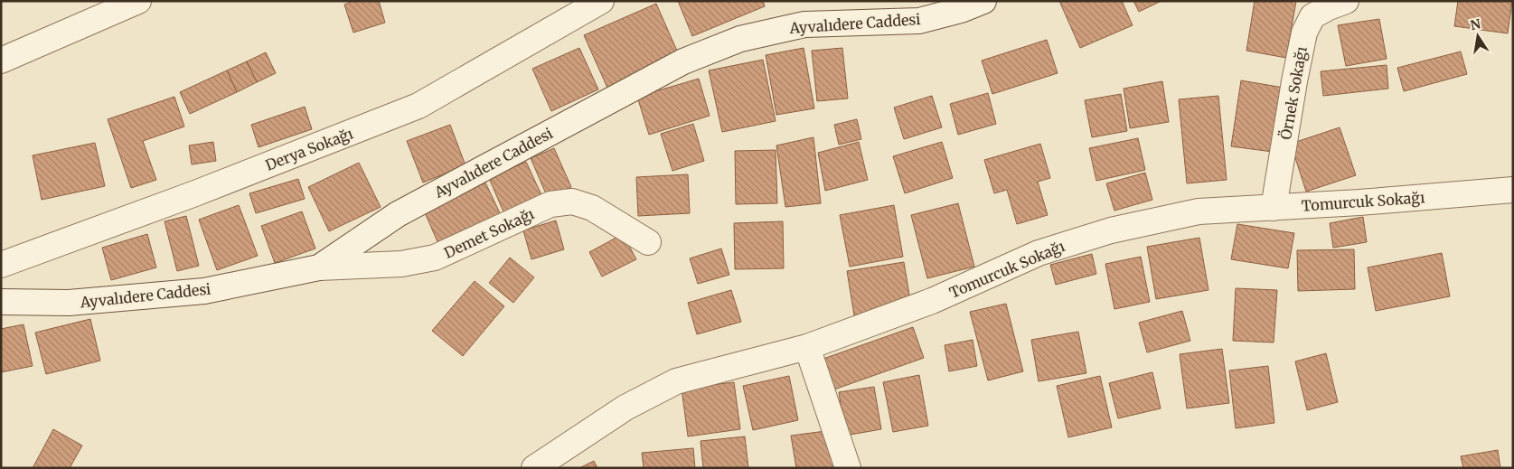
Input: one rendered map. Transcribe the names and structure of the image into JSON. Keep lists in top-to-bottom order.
{
  "streets": {
    "street": [
      "Ayvalıdere Caddesi",
      "Örnek Sokağı",
      "Derya Sokağı",
      "Tomurcuk Sokağı",
      "Demet Sokağı"
    ]
  },
  "crossings": [
    ["Ayvalıdere Caddesi", "Demet Sokağı"],
    ["Örnek Sokağı", "Tomurcuk Sokağı"]
  ],
  "north": "top"
}
